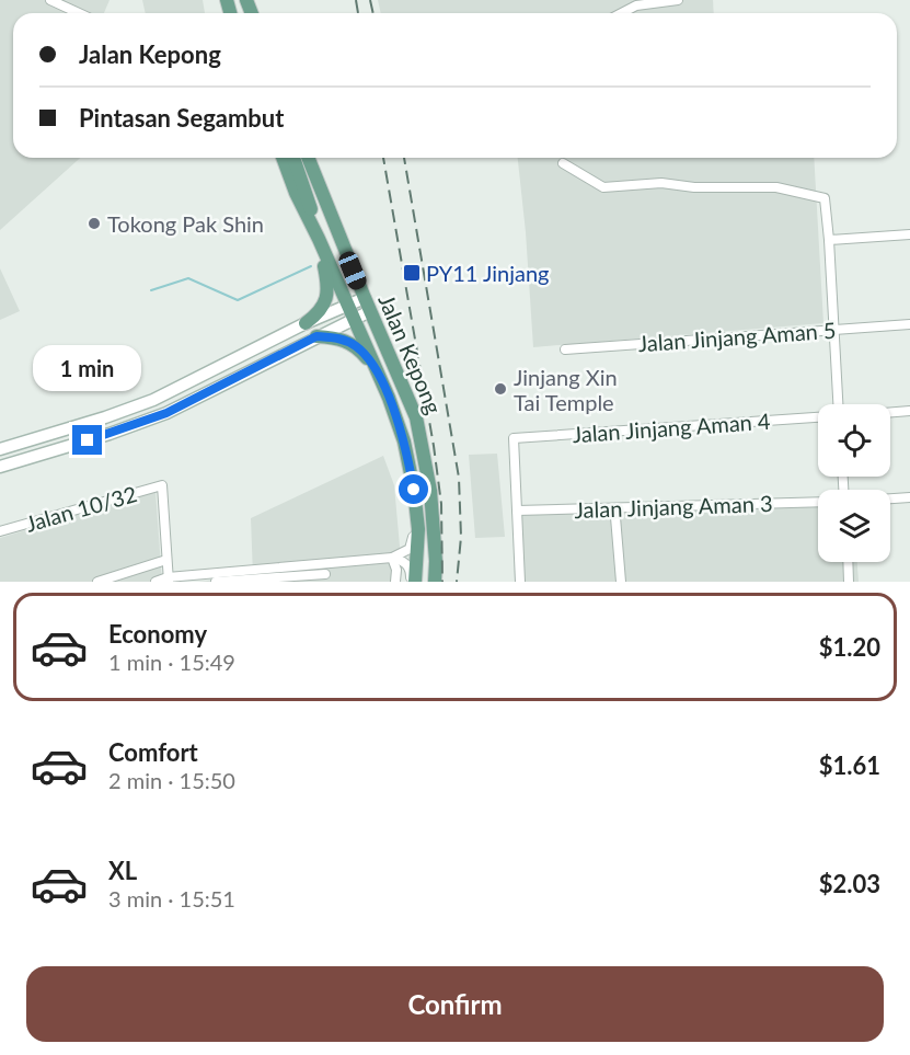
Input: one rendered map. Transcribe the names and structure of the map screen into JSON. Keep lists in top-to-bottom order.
{
  "streets": {
    "main road": ["Jalan Kepong"],
    "street": [
      "Jalan Jinjang Aman 5",
      "Jalan Jinjang Aman 4",
      "Jalan Jinjang Aman 3",
      "Jalan 10/32"
    ]
  },
  "crossings": [
    ["Jalan Jinjang Aman 4", "Jalan Jinjang Aman 3"]
  ],
  "places": {
    "other": ["Tokong Pak Shin", "Jinjang Xin Tai Temple"],
    "transit": ["PY11 Jinjang"]
  },
  "page": {
    "banner": ["Jalan Kepong", "Pintasan Segambut"],
    "bubble": "1 min",
    "list": [
      {
        "name": "Economy",
        "note": "1 min · 15:49",
        "value": "$1.20"
      },
      {
        "name": "Comfort",
        "note": "2 min · 15:50",
        "value": "$1.61"
      },
      {
        "name": "XL",
        "note": "3 min · 15:51",
        "value": "$2.03"
      }
    ],
    "buttons": "Confirm"
  }
}
